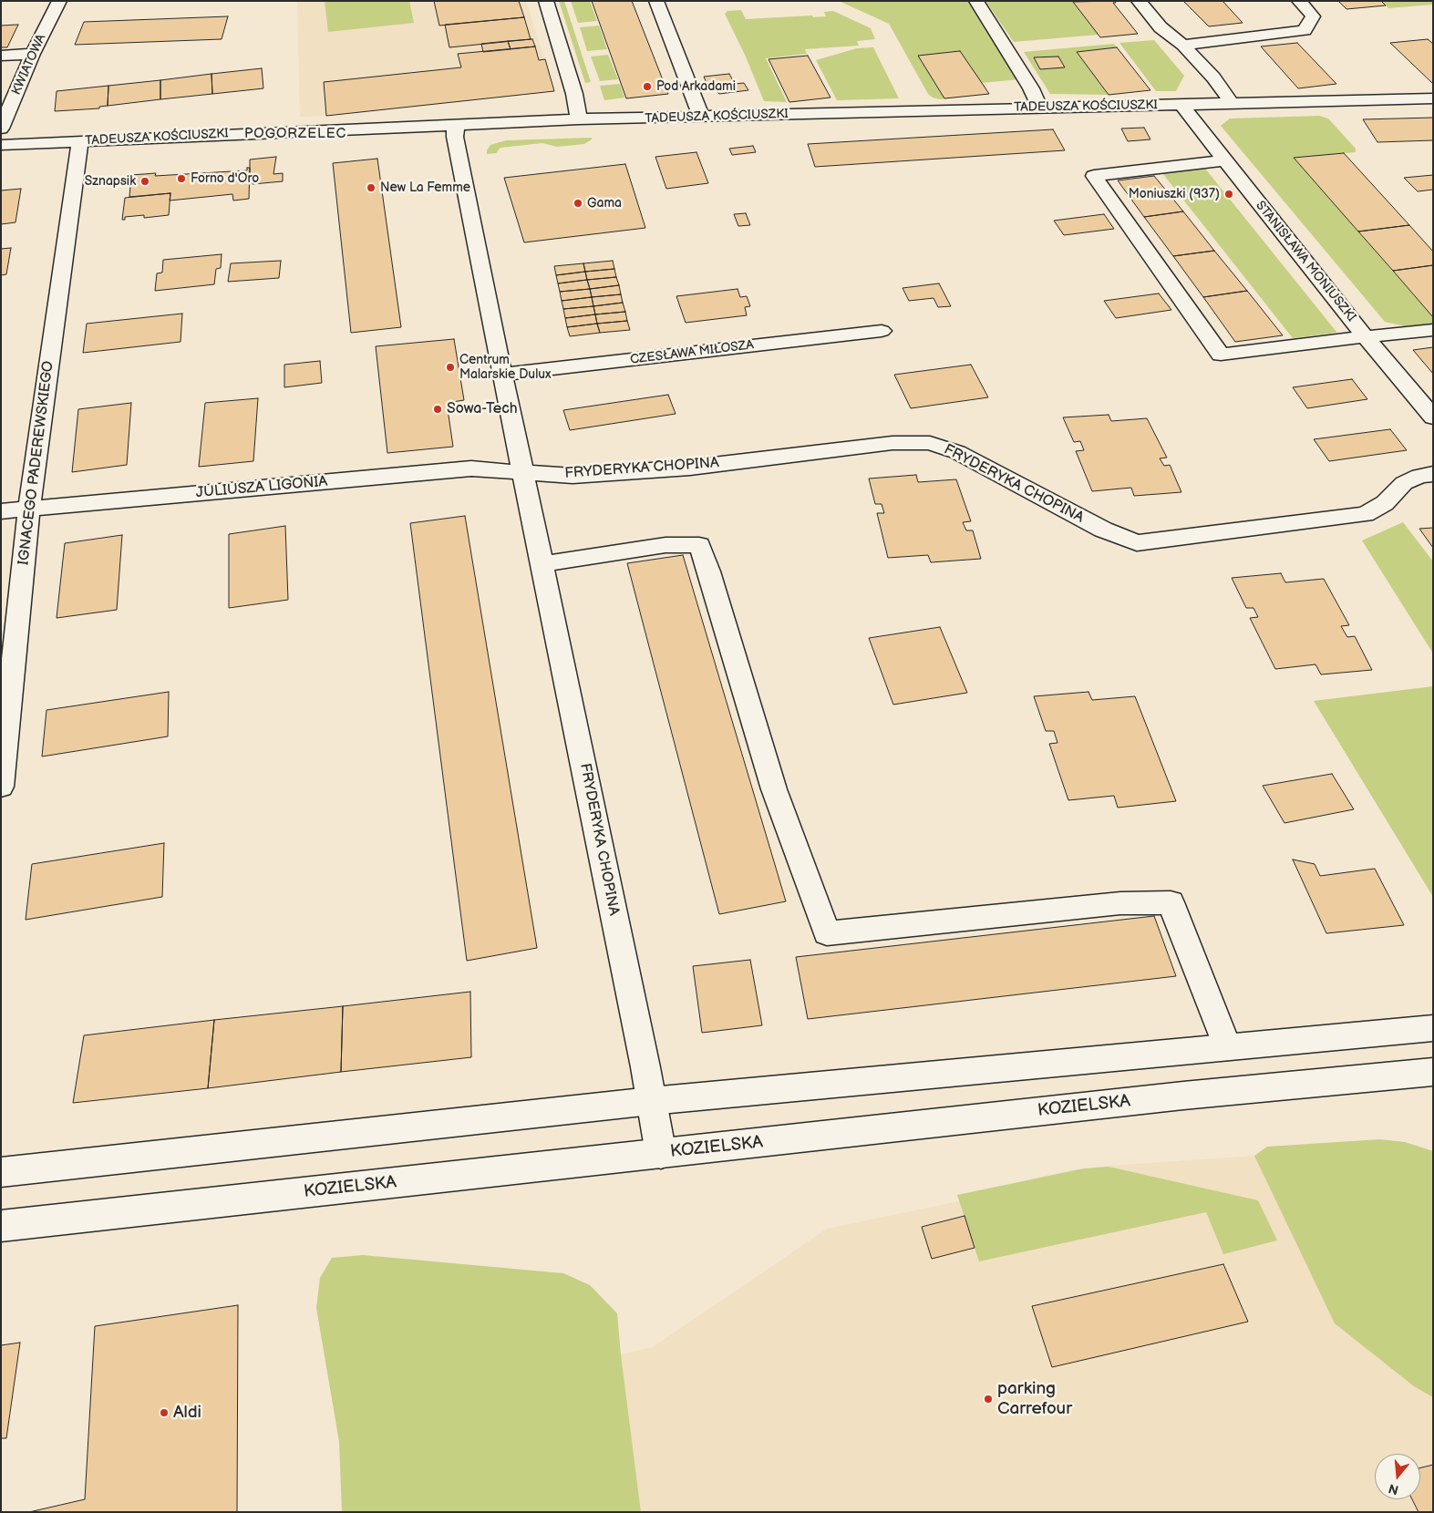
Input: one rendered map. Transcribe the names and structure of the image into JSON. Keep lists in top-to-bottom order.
{
  "streets": {
    "street": [
      "KWIATOWA",
      "TADEUSZA KOŚCIUSZKI",
      "STANISŁAWA MONIUSZKI",
      "CZESŁAWA MIŁOSZA",
      "IGNACEGO PADEREWSKIEGO",
      "FRYDERYKA CHOPINA",
      "JULIUSZA LIGONIA",
      "KOZIELSKA"
    ]
  },
  "crossings": [
    ["TADEUSZA KOŚCIUSZKI", "STANISŁAWA MONIUSZKI"],
    ["TADEUSZA KOŚCIUSZKI", "IGNACEGO PADEREWSKIEGO"],
    ["TADEUSZA KOŚCIUSZKI", "FRYDERYKA CHOPINA"],
    ["CZESŁAWA MIŁOSZA", "FRYDERYKA CHOPINA"],
    ["IGNACEGO PADEREWSKIEGO", "JULIUSZA LIGONIA"],
    ["FRYDERYKA CHOPINA", "JULIUSZA LIGONIA"],
    ["FRYDERYKA CHOPINA", "KOZIELSKA"]
  ],
  "districts": ["POGORZELEC"],
  "places": [
    "Pod Arkadami",
    "Forno d'Oro",
    "Sznapsik",
    "New La Femme",
    "Moniuszki (937)",
    "Gama",
    "Centrum Malarskie Dulux",
    "Sowa-Tech",
    "parking Carrefour",
    "Aldi"
  ],
  "north": "bottom"
}
